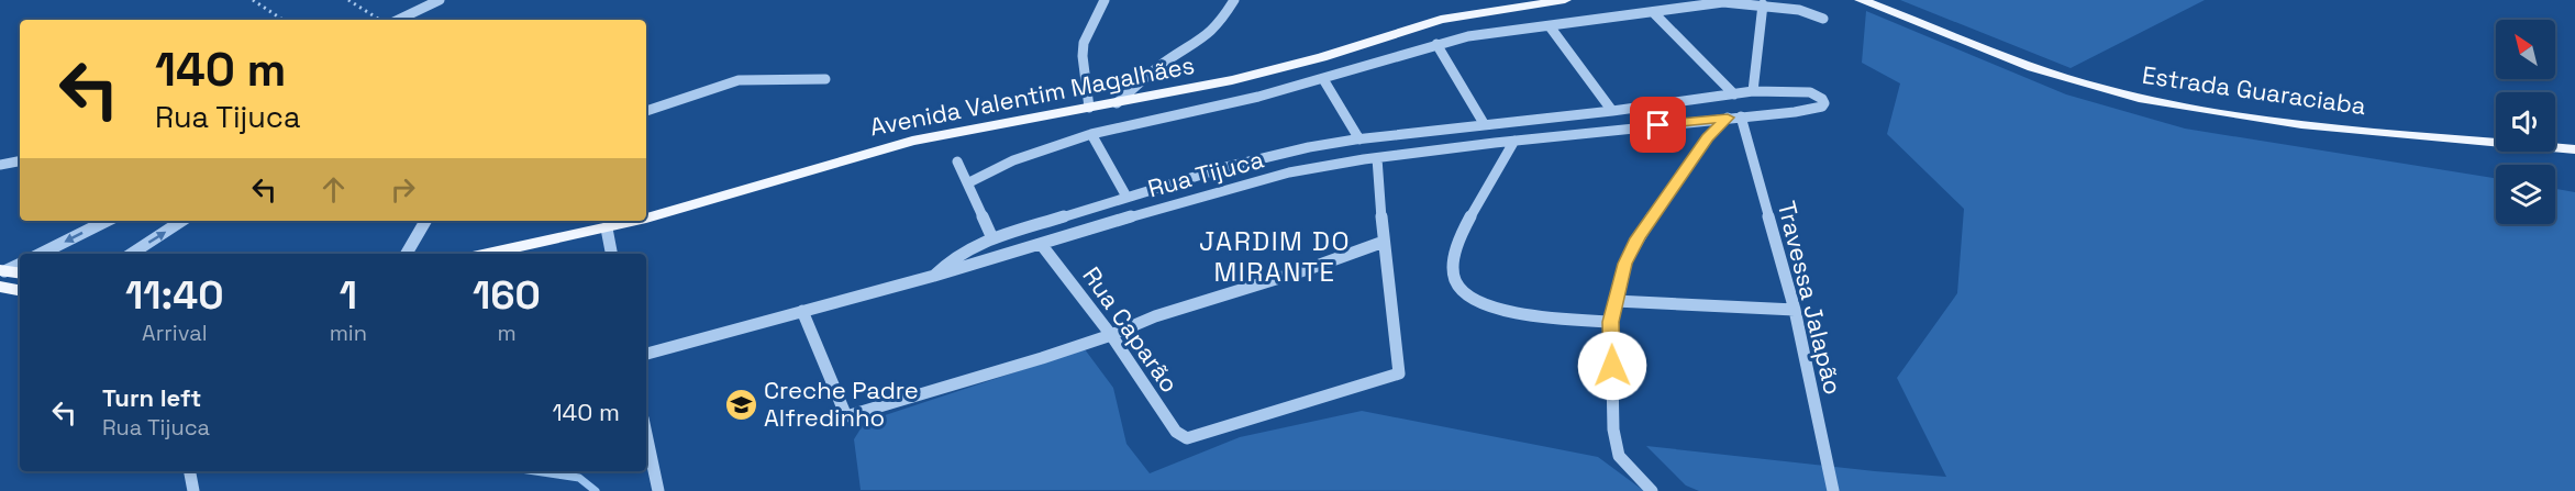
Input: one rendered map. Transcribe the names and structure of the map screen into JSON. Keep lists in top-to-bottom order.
{
  "streets": {
    "main road": ["Estrada Guaraciaba", "Avenida Valentim Magalhães"],
    "street": ["Rua Tijuca", "Travessa Jalapão", "Rua Caparão"]
  },
  "crossings": [
    ["Rua Tijuca", "Travessa Jalapão"],
    ["Rua Tijuca", "Rua Caparão"]
  ],
  "districts": ["JARDIM DO MIRANTE"],
  "places": {
    "school or university": ["Creche Padre Alfredinho"]
  },
  "north": "top left",
  "page": {
    "turn": ["140 m", "Rua Tijuca"],
    "eta": [
      "11:40",
      "Arrival",
      "1",
      "min",
      "160",
      "m"
    ],
    "list": [
      {
        "name": "Turn left",
        "note": "Rua Tijuca",
        "value": "140 m"
      }
    ]
  }
}
